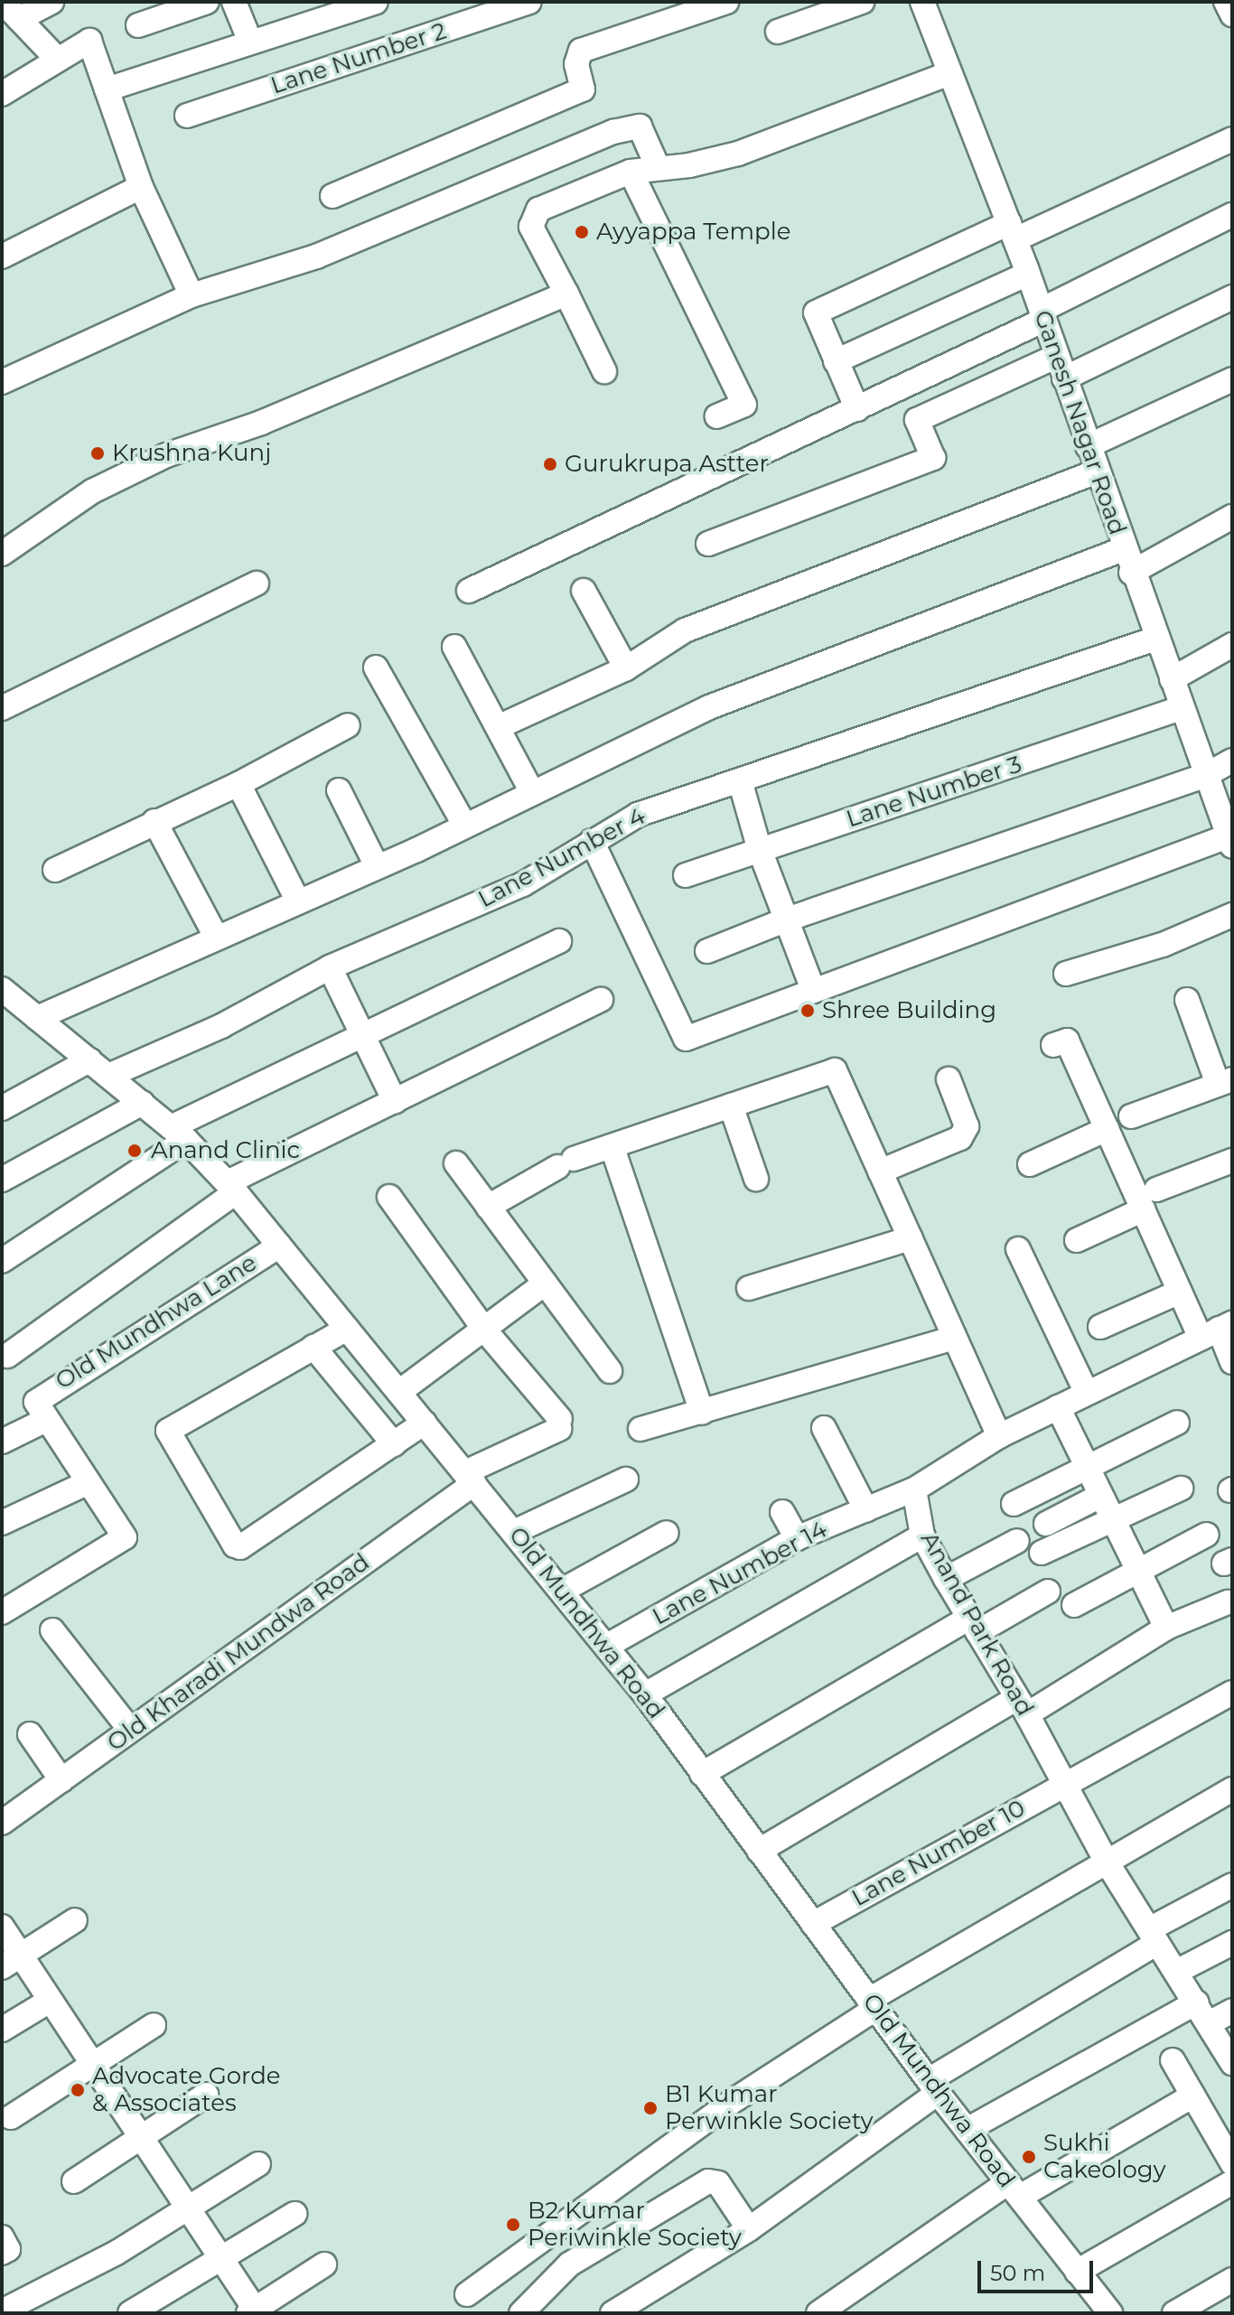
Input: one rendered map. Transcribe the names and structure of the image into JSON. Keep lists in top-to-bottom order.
{
  "streets": {
    "street": [
      "Lane Number 2",
      "Ganesh Nagar Road",
      "Lane Number 3",
      "Lane Number 4",
      "Old Mundhwa Lane",
      "Lane Number 14",
      "Old Mundhwa Road",
      "Anand Park Road",
      "Old Kharadi Mundwa Road",
      "Lane Number 10"
    ]
  },
  "crossings": [
    ["Ganesh Nagar Road", "Lane Number 3"],
    ["Ganesh Nagar Road", "Lane Number 4"],
    ["Lane Number 4", "Old Mundhwa Road"],
    ["Old Mundhwa Lane", "Old Mundhwa Road"],
    ["Lane Number 14", "Old Mundhwa Road"],
    ["Lane Number 14", "Anand Park Road"],
    ["Old Mundhwa Road", "Old Kharadi Mundwa Road"],
    ["Old Mundhwa Road", "Lane Number 10"],
    ["Anand Park Road", "Lane Number 10"]
  ],
  "places": [
    "Ayyappa Temple",
    "Krushna Kunj",
    "Gurukrupa Astter",
    "Shree Building",
    "Anand Clinic",
    "Advocate Gorde & Associates",
    "B1 Kumar Perwinkle Society",
    "Sukhi Cakeology",
    "B2 Kumar Periwinkle Society"
  ],
  "scale_bar": "50 m"
}
